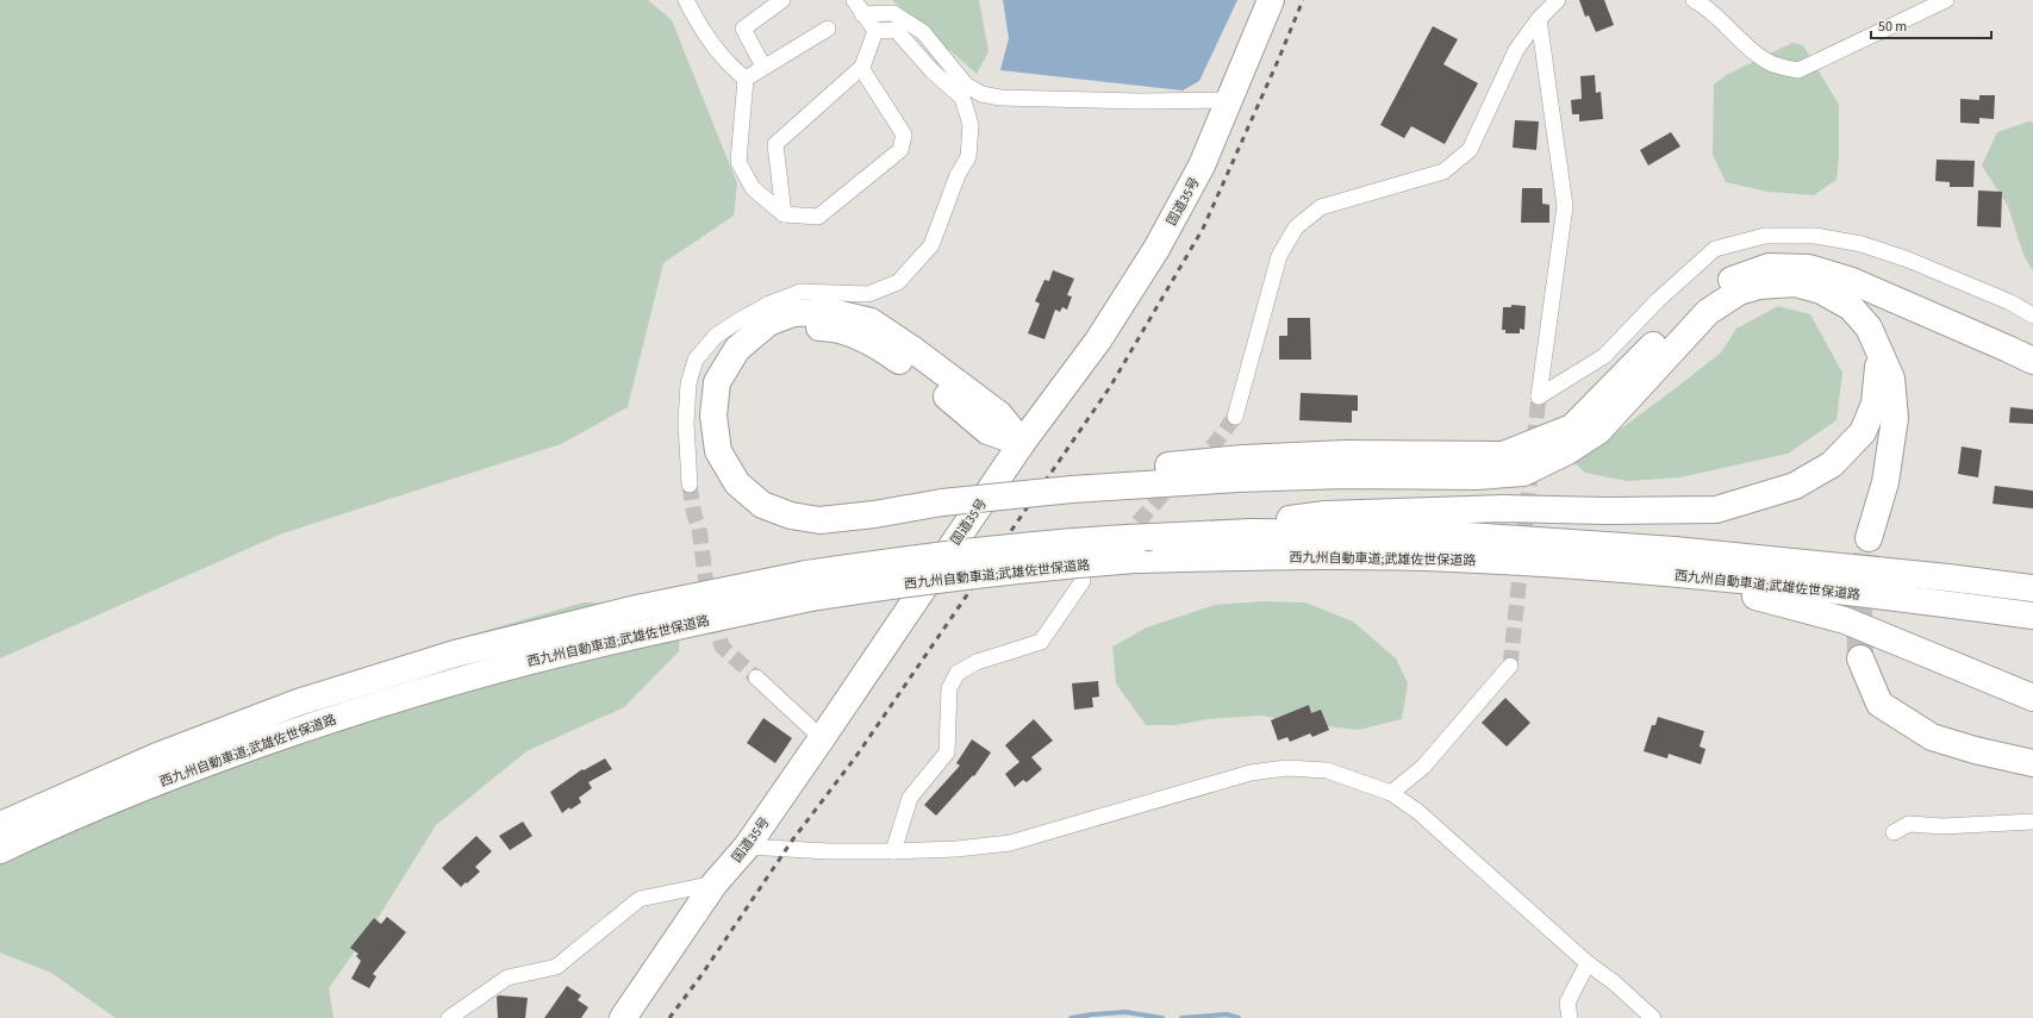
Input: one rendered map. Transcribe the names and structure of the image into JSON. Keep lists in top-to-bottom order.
{
  "streets": {
    "highway": ["国道35号", "西九州自動車道;武雄佐世保道路"]
  },
  "scale_bar": "50 m"
}
